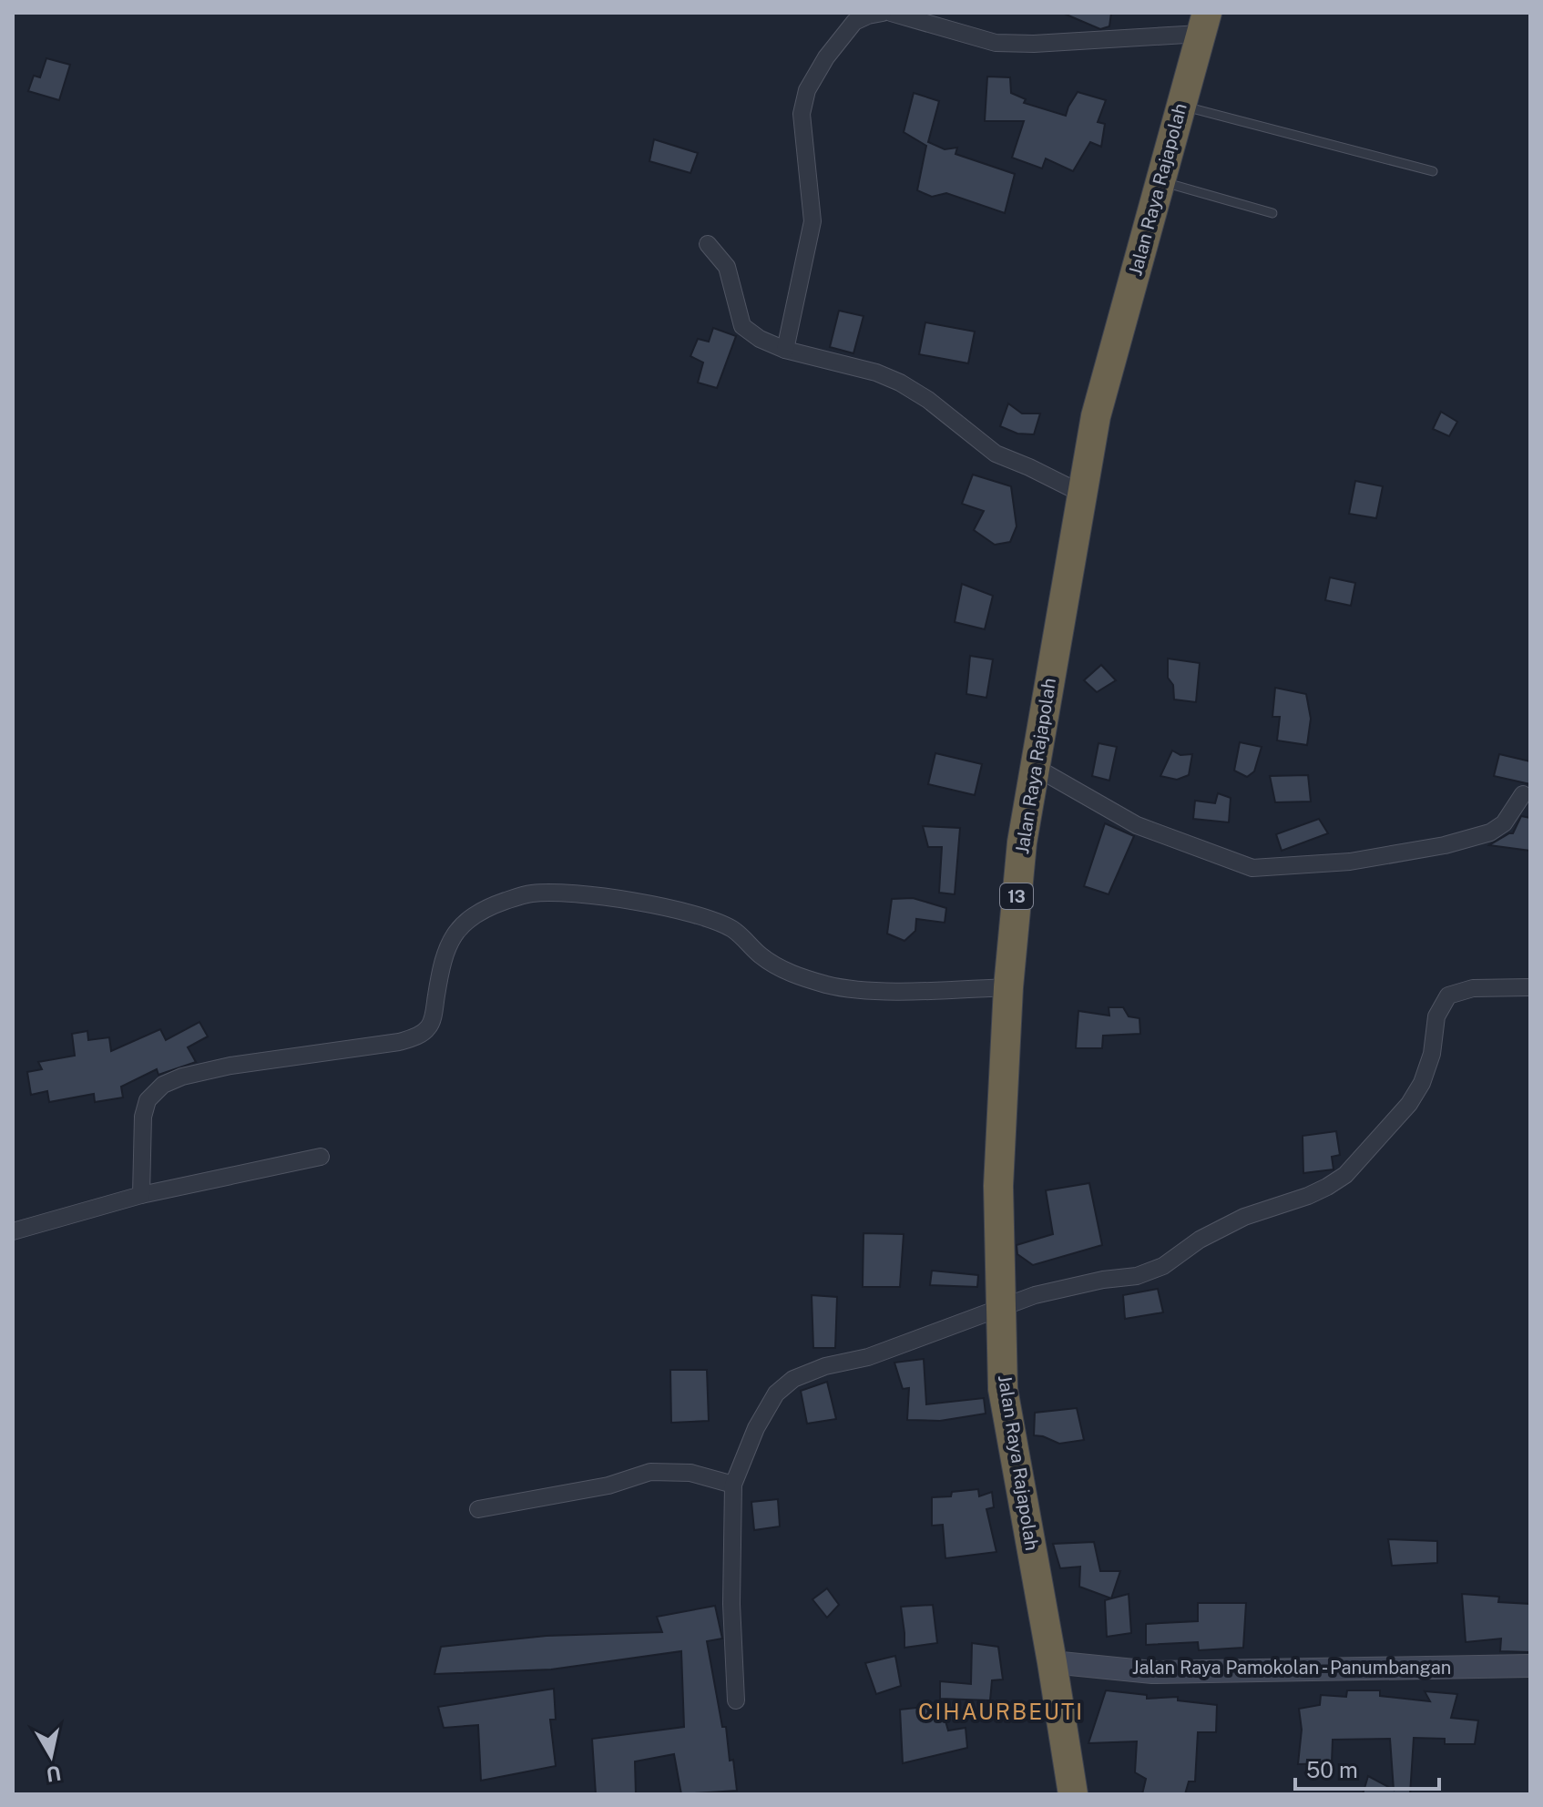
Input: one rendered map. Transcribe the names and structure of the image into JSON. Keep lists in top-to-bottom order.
{
  "streets": {
    "highway": ["Jalan Raya Rajapolah", "13"],
    "main road": ["Jalan Raya Pamokolan - Panumbangan"]
  },
  "crossings": [
    ["Jalan Raya Rajapolah", "Jalan Raya Pamokolan - Panumbangan"]
  ],
  "districts": ["CIHAURBEUTI"],
  "scale_bar": "50 m",
  "north": "bottom"
}
